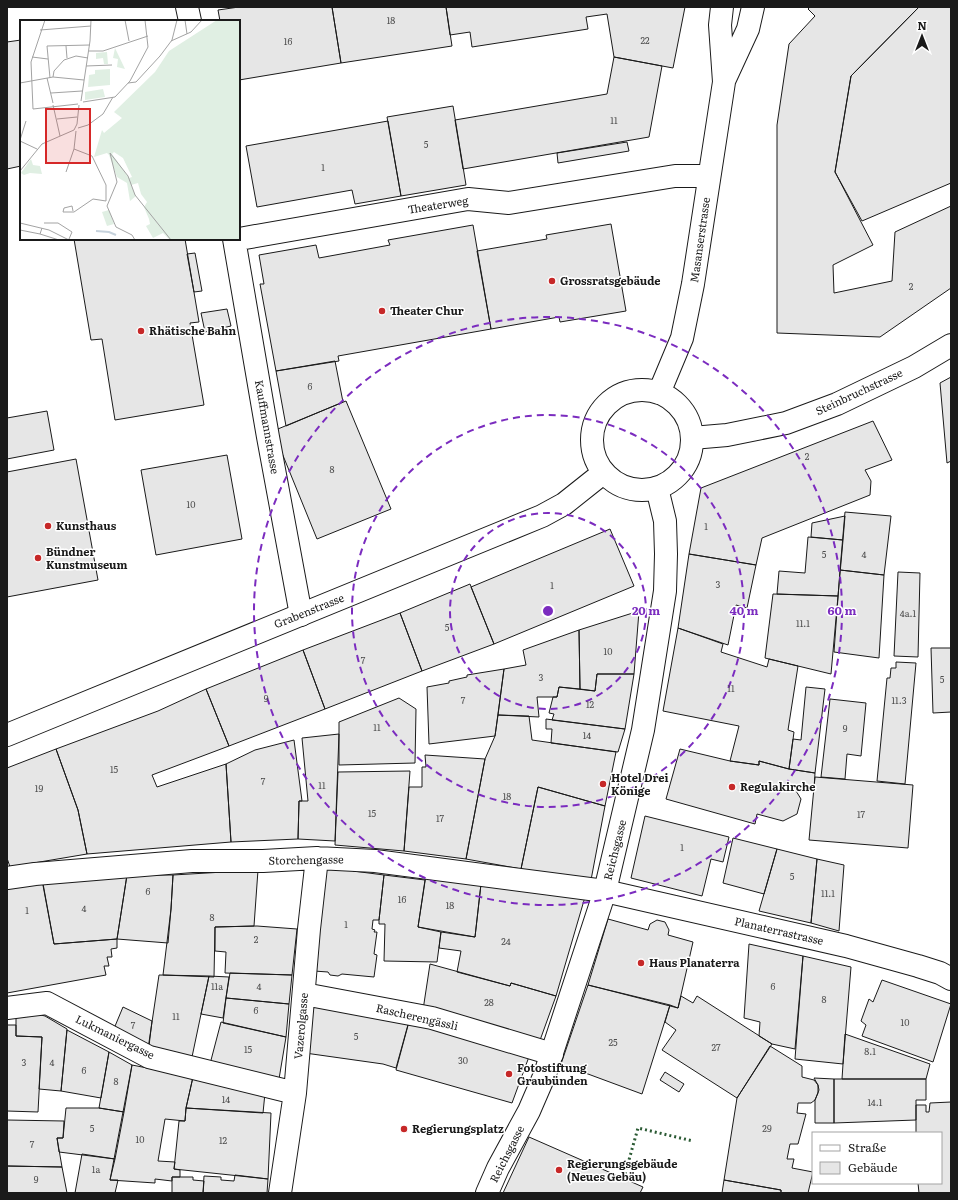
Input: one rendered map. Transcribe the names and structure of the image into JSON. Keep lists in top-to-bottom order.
{
  "streets": {
    "street": [
      "Theaterweg",
      "Masanserstrasse",
      "Steinbruchstrasse",
      "Kauffmannstrasse",
      "Grabenstrasse",
      "Reichsgasse",
      "Storchengasse",
      "Planaterrastrasse",
      "Rascherengässli",
      "Vazerolgasse",
      "Lukmaniergasse"
    ]
  },
  "crossings": [
    ["Theaterweg", "Masanserstrasse"],
    ["Masanserstrasse", "Steinbruchstrasse"],
    ["Masanserstrasse", "Grabenstrasse"],
    ["Masanserstrasse", "Reichsgasse"],
    ["Steinbruchstrasse", "Grabenstrasse"],
    ["Steinbruchstrasse", "Reichsgasse"],
    ["Kauffmannstrasse", "Grabenstrasse"],
    ["Grabenstrasse", "Reichsgasse"],
    ["Reichsgasse", "Storchengasse"],
    ["Reichsgasse", "Planaterrastrasse"],
    ["Reichsgasse", "Rascherengässli"],
    ["Storchengasse", "Planaterrastrasse"],
    ["Storchengasse", "Vazerolgasse"],
    ["Rascherengässli", "Vazerolgasse"],
    ["Vazerolgasse", "Lukmaniergasse"]
  ],
  "places": [
    "Grossratsgebäude",
    "Theater Chur",
    "Rhätische Bahn",
    "Kunsthaus",
    "Bündner Kunstmuseum",
    "Hotel Drei Könige",
    "Regulakirche",
    "Haus Planaterra",
    "Fotostiftung Graubünden",
    "Regierungsplatz",
    "Regierungsgebäude (Neues Gebäu)"
  ],
  "house_numbers": [
    "18",
    "22",
    "16",
    "11",
    "5",
    "1",
    "2",
    "6",
    "2",
    "8",
    "10",
    "1",
    "5",
    "4",
    "3",
    "1",
    "4a.1",
    "11.1",
    "5",
    "10",
    "7",
    "3",
    "5",
    "11",
    "9",
    "7",
    "11.3",
    "12",
    "11",
    "9",
    "14",
    "15",
    "7",
    "11",
    "19",
    "18",
    "15",
    "17",
    "17",
    "1",
    "5",
    "6",
    "11.1",
    "16",
    "18",
    "4",
    "1",
    "8",
    "1",
    "2",
    "24",
    "11a",
    "4",
    "6",
    "8",
    "28",
    "6",
    "11",
    "10",
    "7",
    "5",
    "25",
    "27",
    "15",
    "8.1",
    "30",
    "3",
    "4",
    "6",
    "8",
    "14",
    "14.1",
    "5",
    "29",
    "10",
    "12",
    "7",
    "1a",
    "9"
  ],
  "legend": ["Straße", "Gebäude"],
  "north": "top",
  "rings": ["20 m", "40 m", "60 m"]
}
